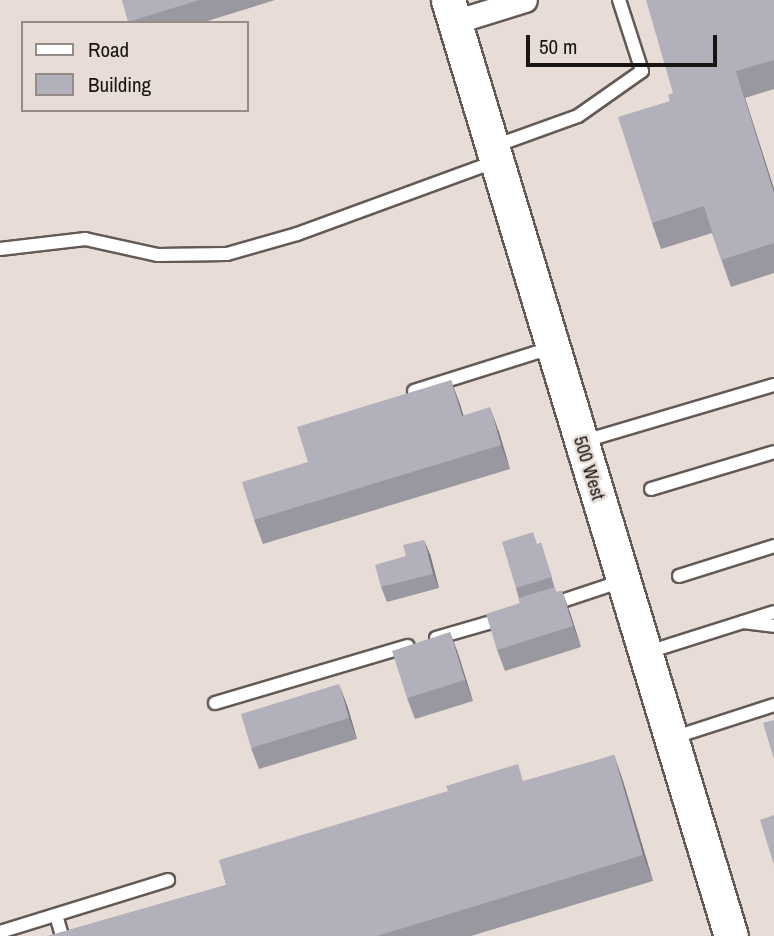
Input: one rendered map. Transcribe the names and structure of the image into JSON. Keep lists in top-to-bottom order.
{
  "streets": {
    "main road": ["500 West"]
  },
  "legend": ["Road", "Building"],
  "scale_bar": "50 m"
}
